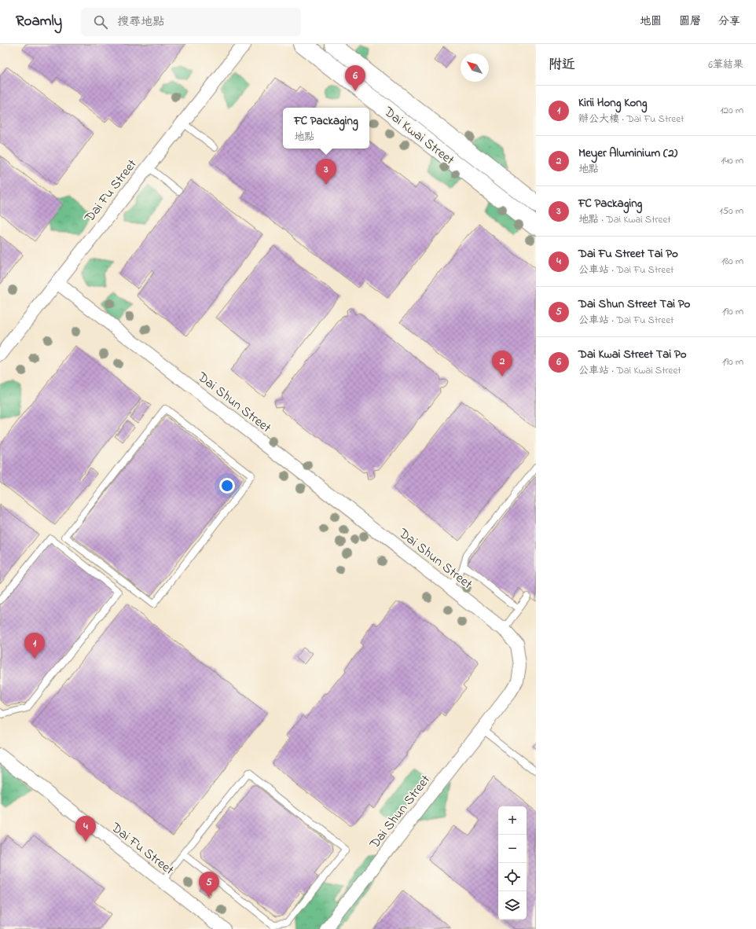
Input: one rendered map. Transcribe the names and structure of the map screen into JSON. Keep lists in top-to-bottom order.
{
  "streets": {
    "street": ["Dai Kwai Street", "Dai Fu Street", "Dai Shun Street"]
  },
  "crossings": [
    ["Dai Fu Street", "Dai Shun Street"]
  ],
  "north": "top left",
  "page": {
    "header": "Roamly",
    "search": "搜尋地點",
    "nav": ["地圖", "圖層", "分享"],
    "heading": ["附近", "6筆結果"],
    "pins": [
      "6",
      "3",
      "2",
      "1",
      "4",
      "5"
    ],
    "list": [
      {
        "mark": "1",
        "name": "Kirii Hong Kong",
        "note": "辦公大樓 · Dai Fu Street",
        "value": "120 m"
      },
      {
        "mark": "2",
        "name": "Meyer Aluminium (2)",
        "note": "地點",
        "value": "140 m"
      },
      {
        "mark": "3",
        "name": "FC Packaging",
        "note": "地點 · Dai Kwai Street",
        "value": "150 m"
      },
      {
        "mark": "4",
        "name": "Dai Fu Street Tai Po",
        "note": "公車站 · Dai Fu Street",
        "value": "180 m"
      },
      {
        "mark": "5",
        "name": "Dai Shun Street Tai Po",
        "note": "公車站 · Dai Fu Street",
        "value": "190 m"
      },
      {
        "mark": "6",
        "name": "Dai Kwai Street Tai Po",
        "note": "公車站 · Dai Kwai Street",
        "value": "190 m"
      }
    ],
    "popup": ["FC Packaging", "地點"],
    "map_buttons": ["+", "−"]
  }
}
